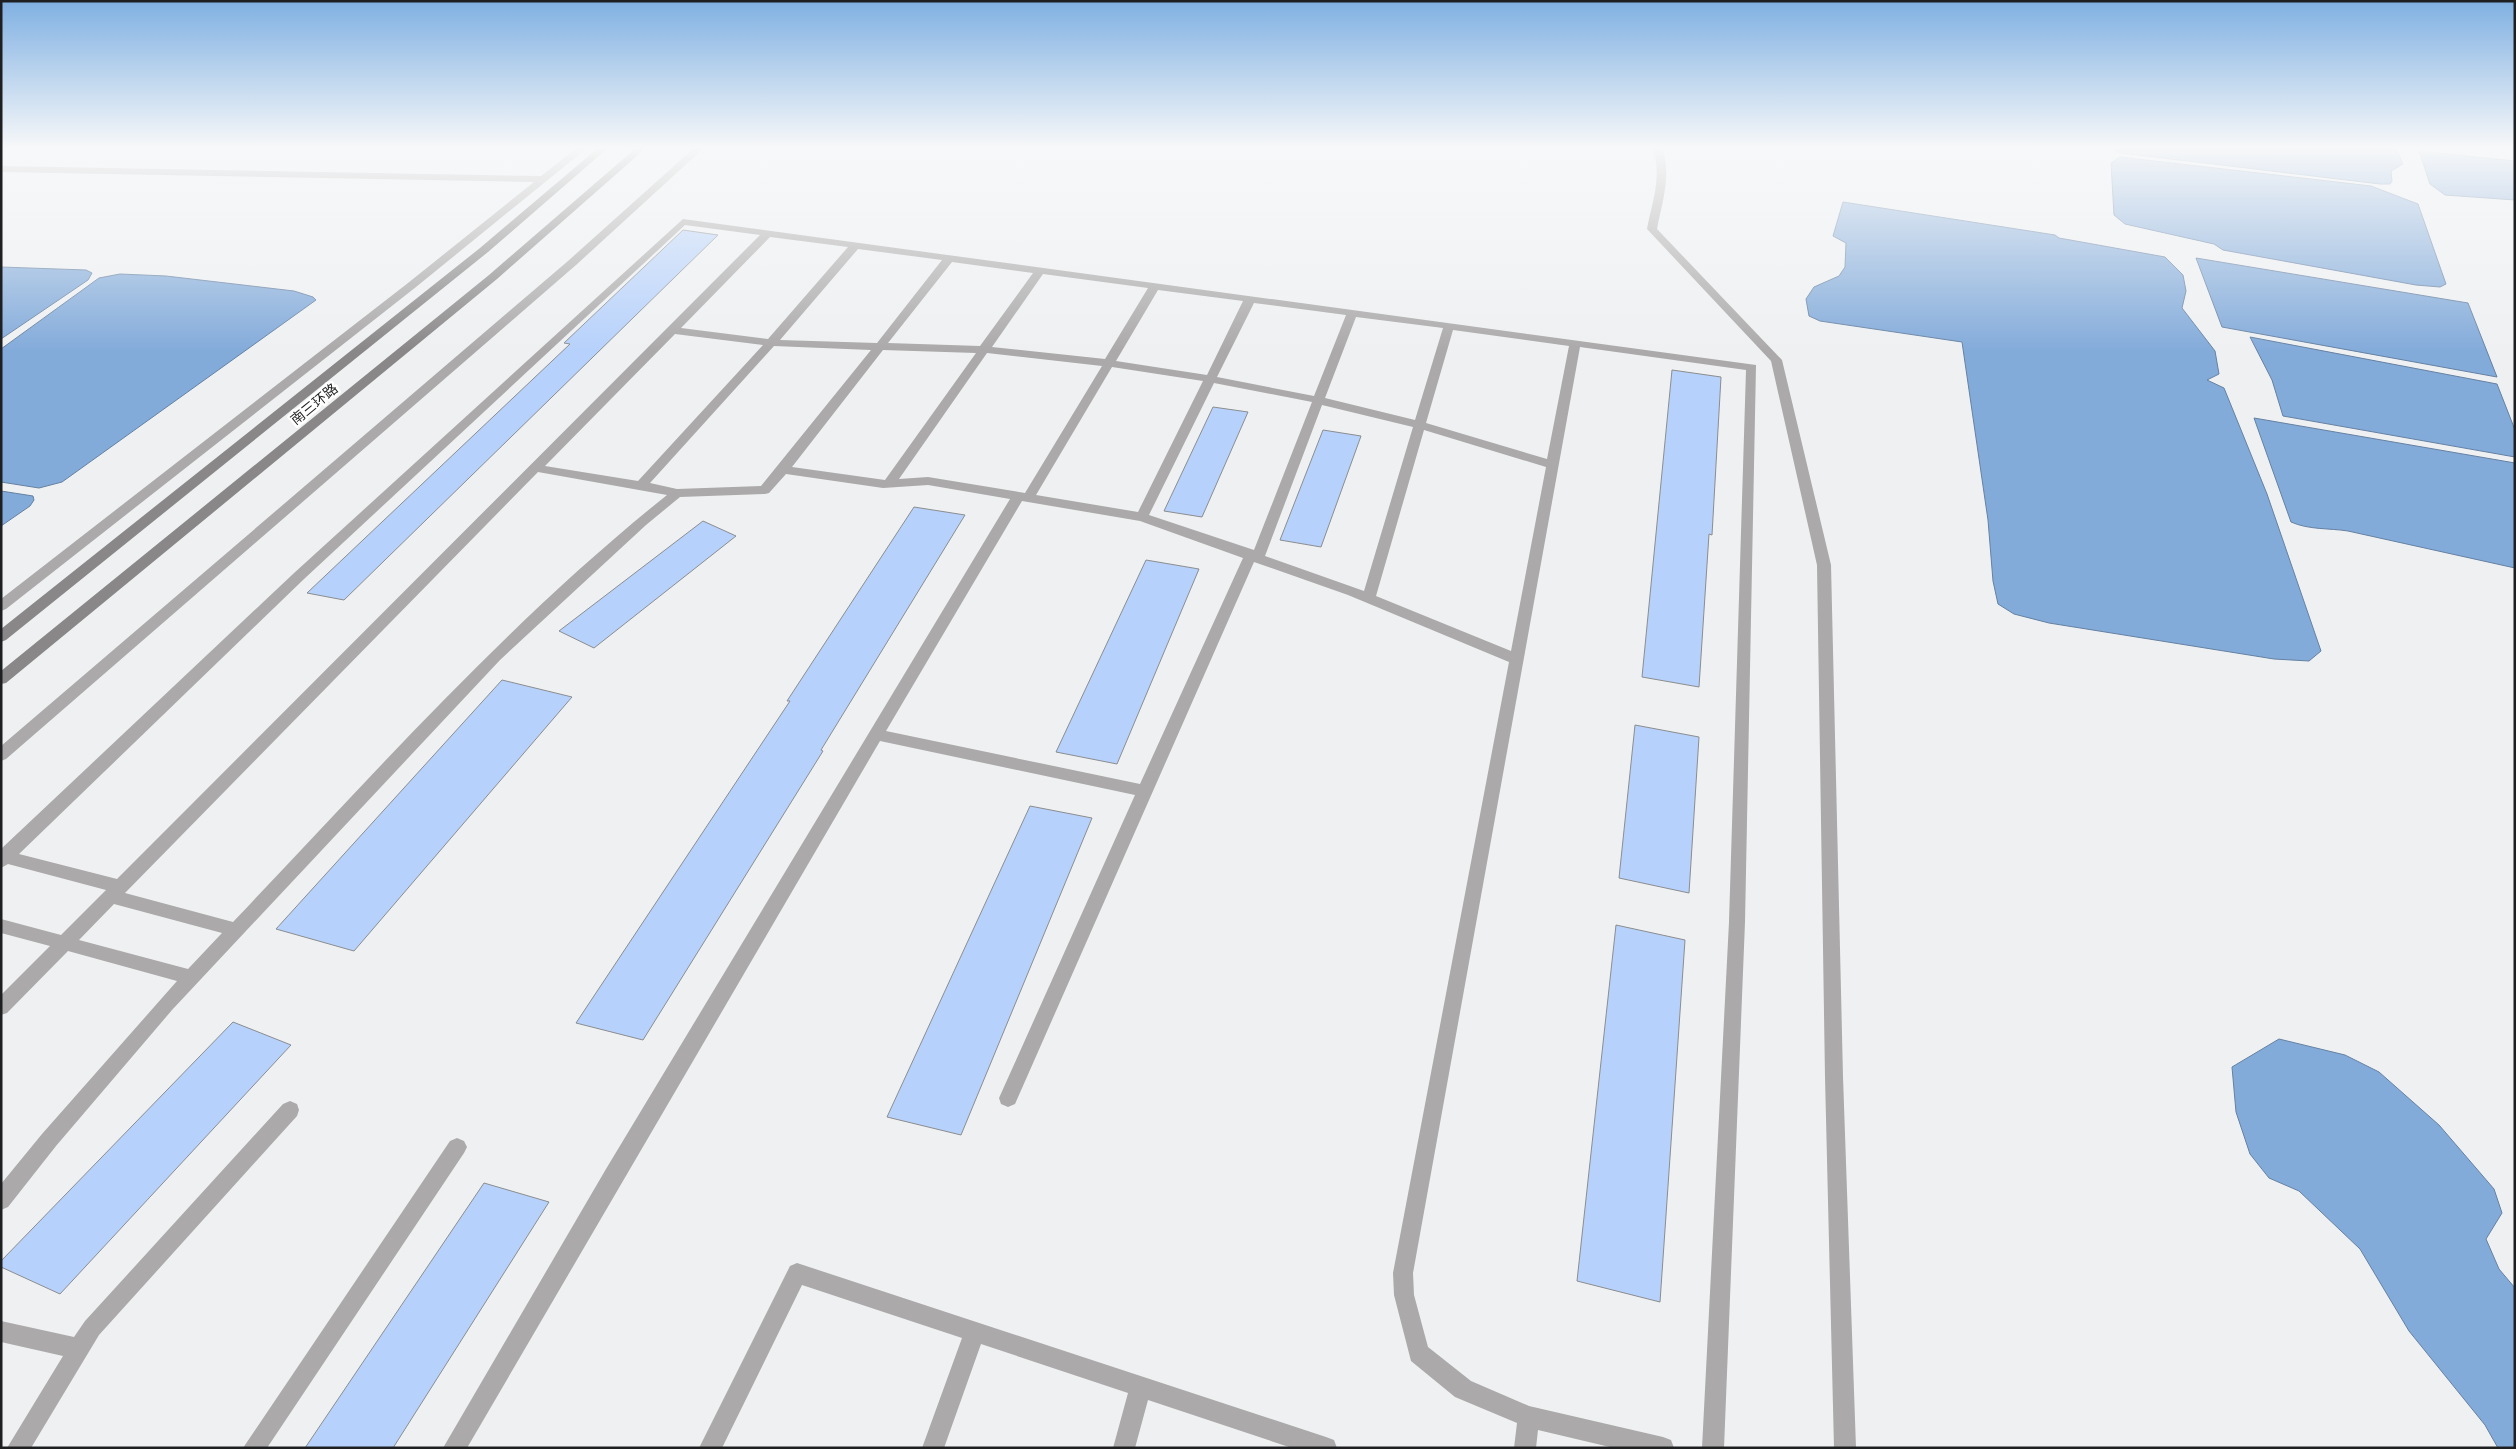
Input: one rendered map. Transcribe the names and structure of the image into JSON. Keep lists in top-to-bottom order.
{
  "streets": {
    "main road": ["南三环路"]
  }
}
